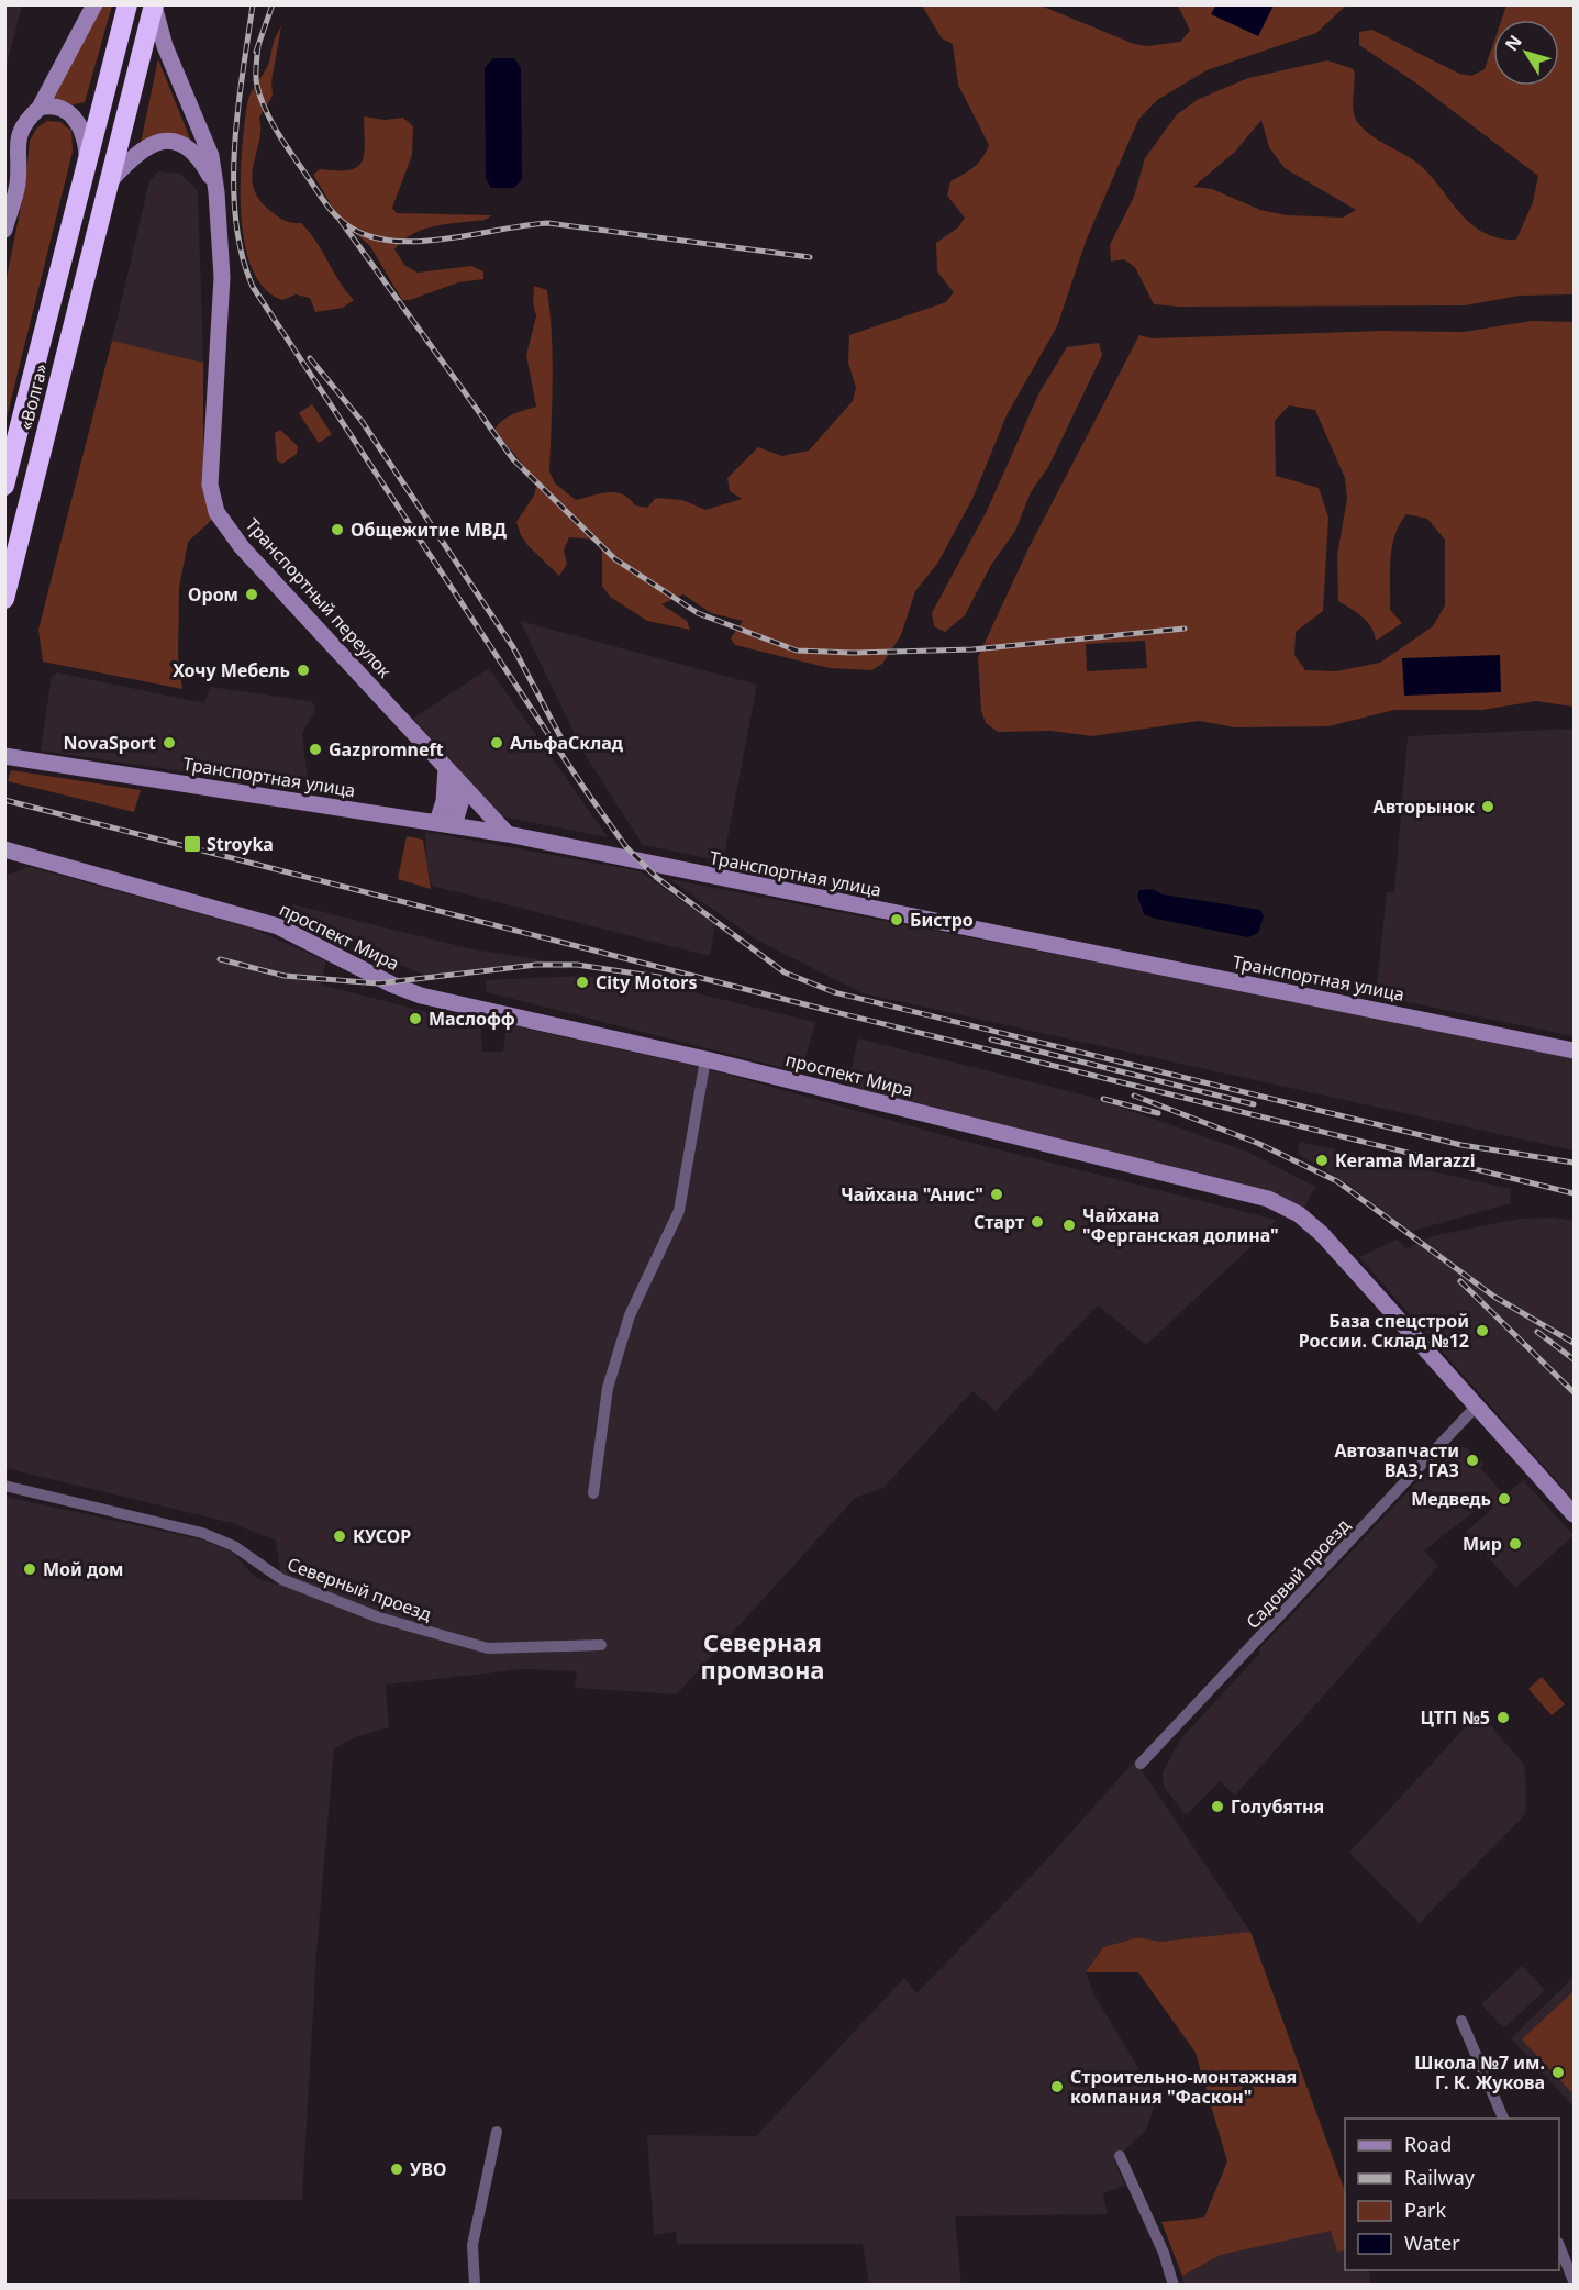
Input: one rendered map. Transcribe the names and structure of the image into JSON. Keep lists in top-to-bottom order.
{
  "streets": {
    "highway": ["«Волга»"],
    "street": [
      "Транспортный переулок",
      "Транспортная улица",
      "проспект Мира",
      "Садовый проезд",
      "Северный проезд"
    ]
  },
  "crossings": [
    ["«Волга»", "Транспортный переулок"],
    ["Транспортный переулок", "Транспортная улица"],
    ["проспект Мира", "Садовый проезд"]
  ],
  "districts": ["Северная промзона"],
  "places": {
    "other": [
      "Общежитие МВД",
      "Ором",
      "Хочу Мебель",
      "NovaSport",
      "АльфаСклад",
      "Gazpromneft",
      "Авторынок",
      "Бистро",
      "City Motors",
      "Маслофф",
      "Kerama Marazzi",
      "Чайхана \"Анис\"",
      "Старт",
      "Чайхана \"Ферганская долина\"",
      "База спецстрой России. Склад №12",
      "Автозапчасти ВАЗ, ГАЗ",
      "Медведь",
      "КУСОР",
      "Мир",
      "Мой дом",
      "ЦТП №5",
      "Голубятня",
      "Школа №7 им. Г. К. Жукова",
      "Строительно-монтажная компания \"Фаскон\"",
      "УВО"
    ],
    "transit": ["Stroyka"]
  },
  "legend": [
    "Road",
    "Railway",
    "Park",
    "Water"
  ],
  "north": "top left"
}
